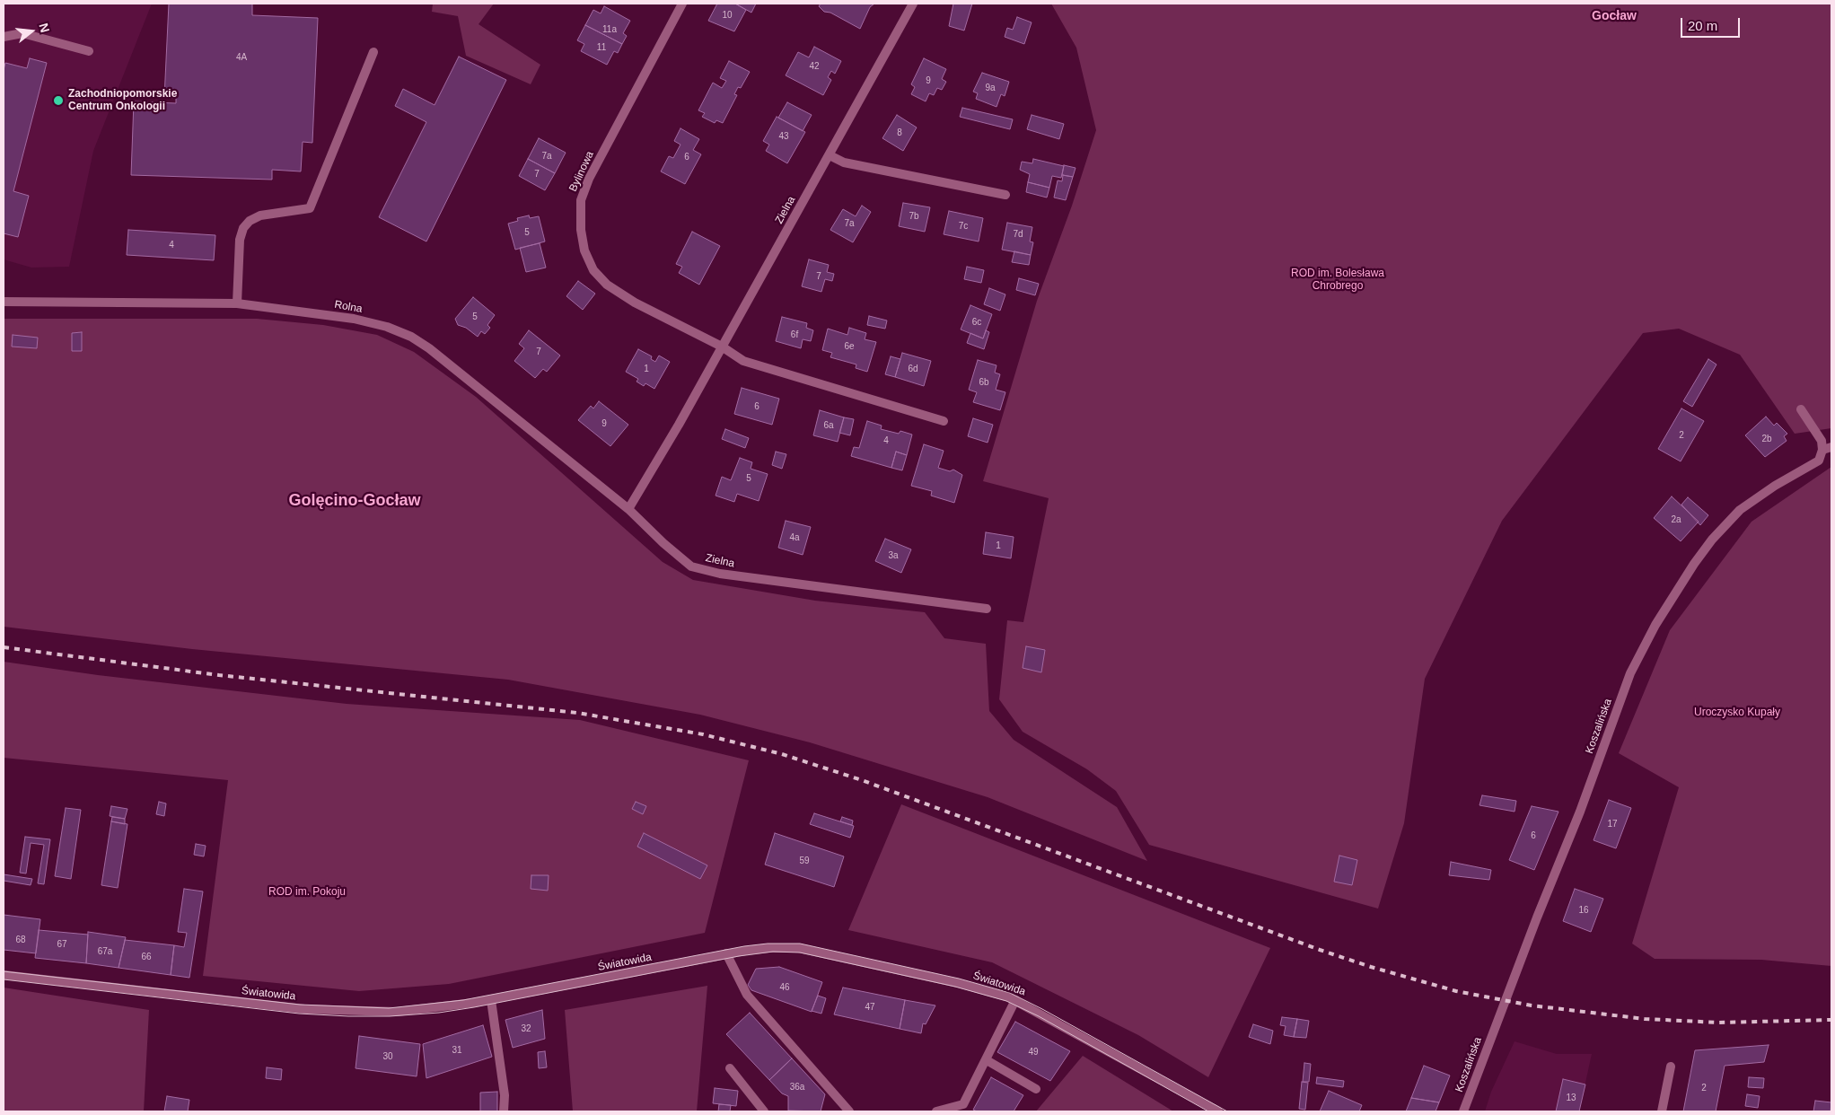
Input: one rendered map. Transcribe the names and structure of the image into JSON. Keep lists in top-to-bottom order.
{
  "streets": {
    "street": [
      "Bylinowa",
      "Zielna",
      "Rolna",
      "Koszalińska",
      "Światowida"
    ]
  },
  "crossings": [
    ["Bylinowa", "Zielna"],
    ["Zielna", "Rolna"]
  ],
  "districts": ["Gocław", "Golęcino-Gocław"],
  "parks": ["ROD im. Bolesława Chrobrego", "Uroczysko Kupały", "ROD im. Pokoju"],
  "places": ["Zachodniopomorskie Centrum Onkologii"],
  "house_numbers": [
    "10",
    "11a",
    "11",
    "4A",
    "42",
    "9",
    "9a",
    "8",
    "43",
    "7a",
    "6",
    "7",
    "7b",
    "7a",
    "7c",
    "5",
    "7d",
    "4",
    "7",
    "5",
    "6c",
    "6f",
    "6e",
    "7",
    "1",
    "6d",
    "6b",
    "6",
    "9",
    "6a",
    "2",
    "2b",
    "4",
    "5",
    "2a",
    "4a",
    "1",
    "3a",
    "17",
    "6",
    "59",
    "16",
    "68",
    "67",
    "67a",
    "66",
    "46",
    "47",
    "32",
    "31",
    "49",
    "30",
    "36a",
    "2",
    "13"
  ],
  "scale_bar": "20 m",
  "north": "right"
}
